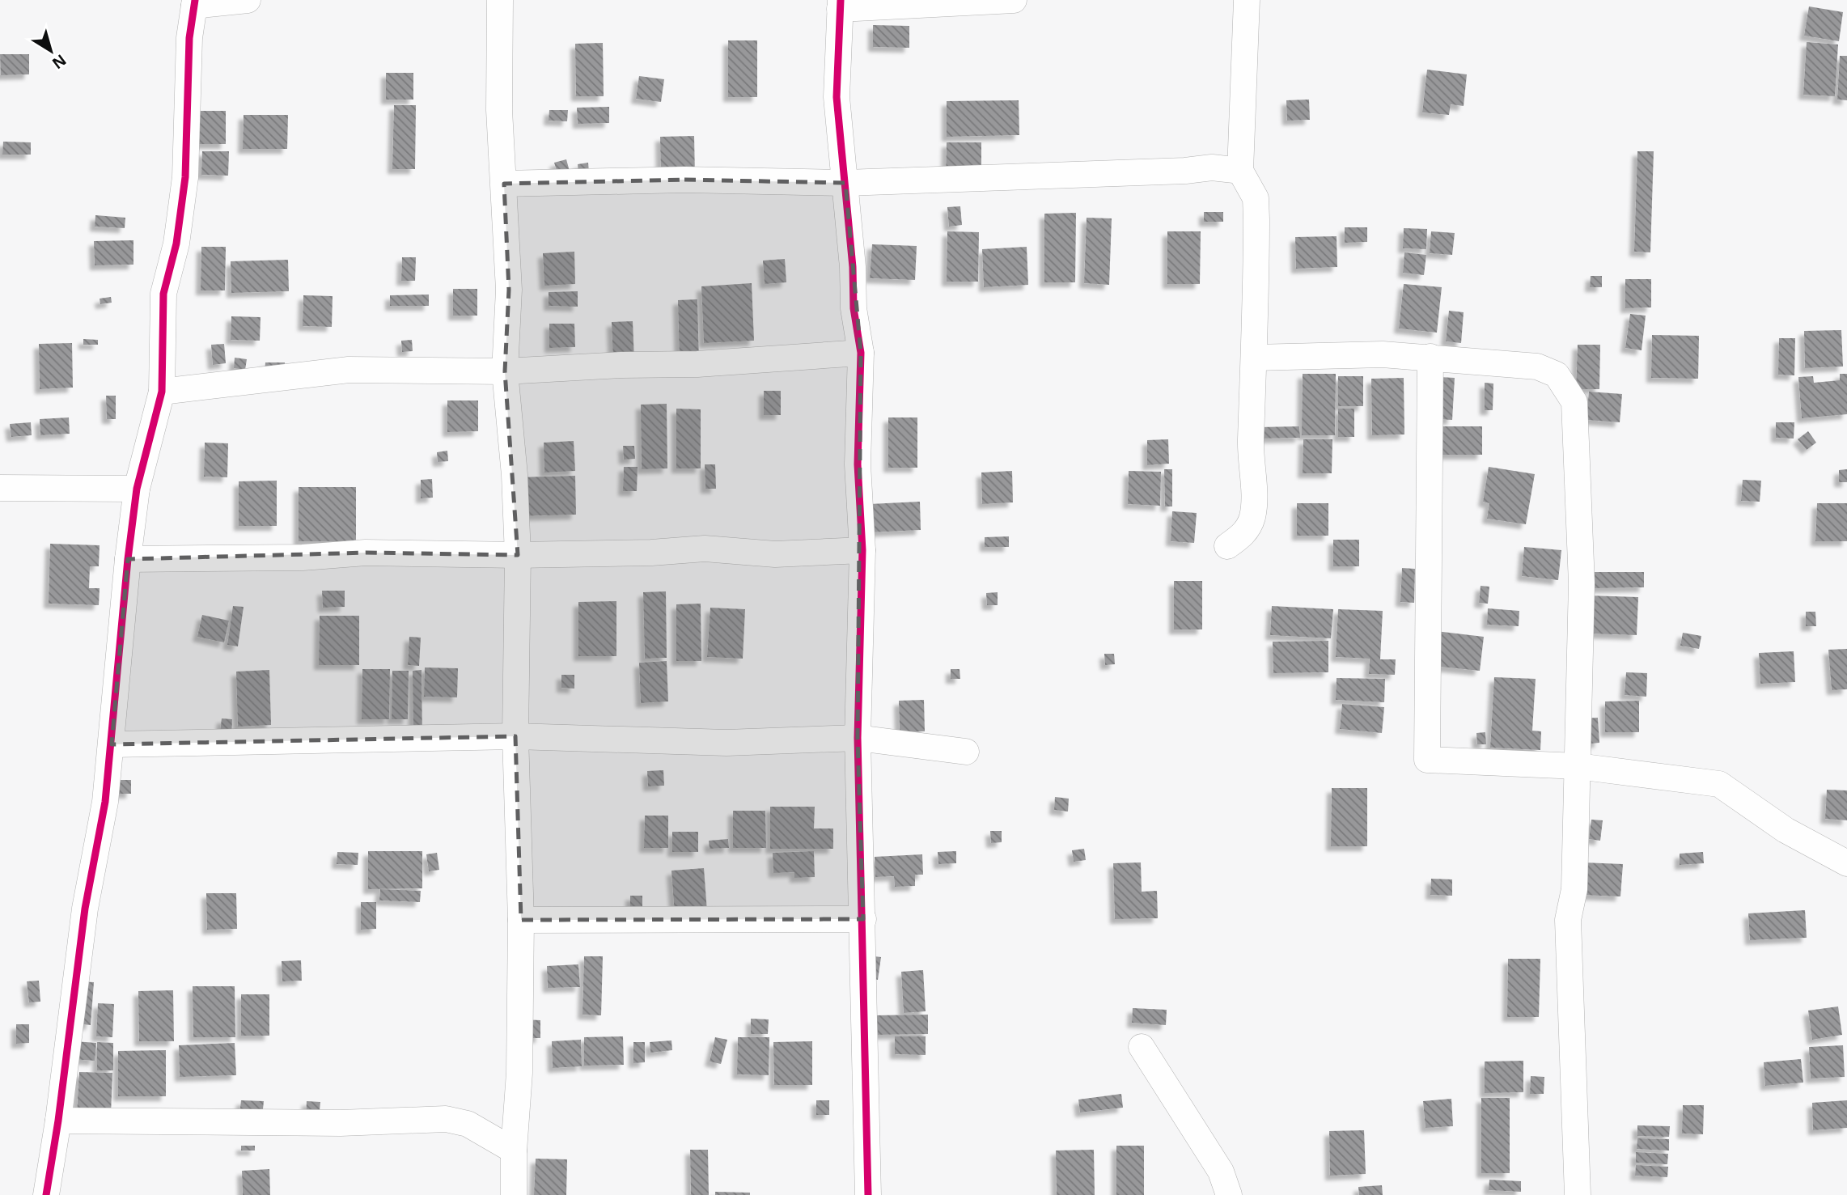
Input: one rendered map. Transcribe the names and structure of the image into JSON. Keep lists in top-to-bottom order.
{
  "north": "bottom right"
}
